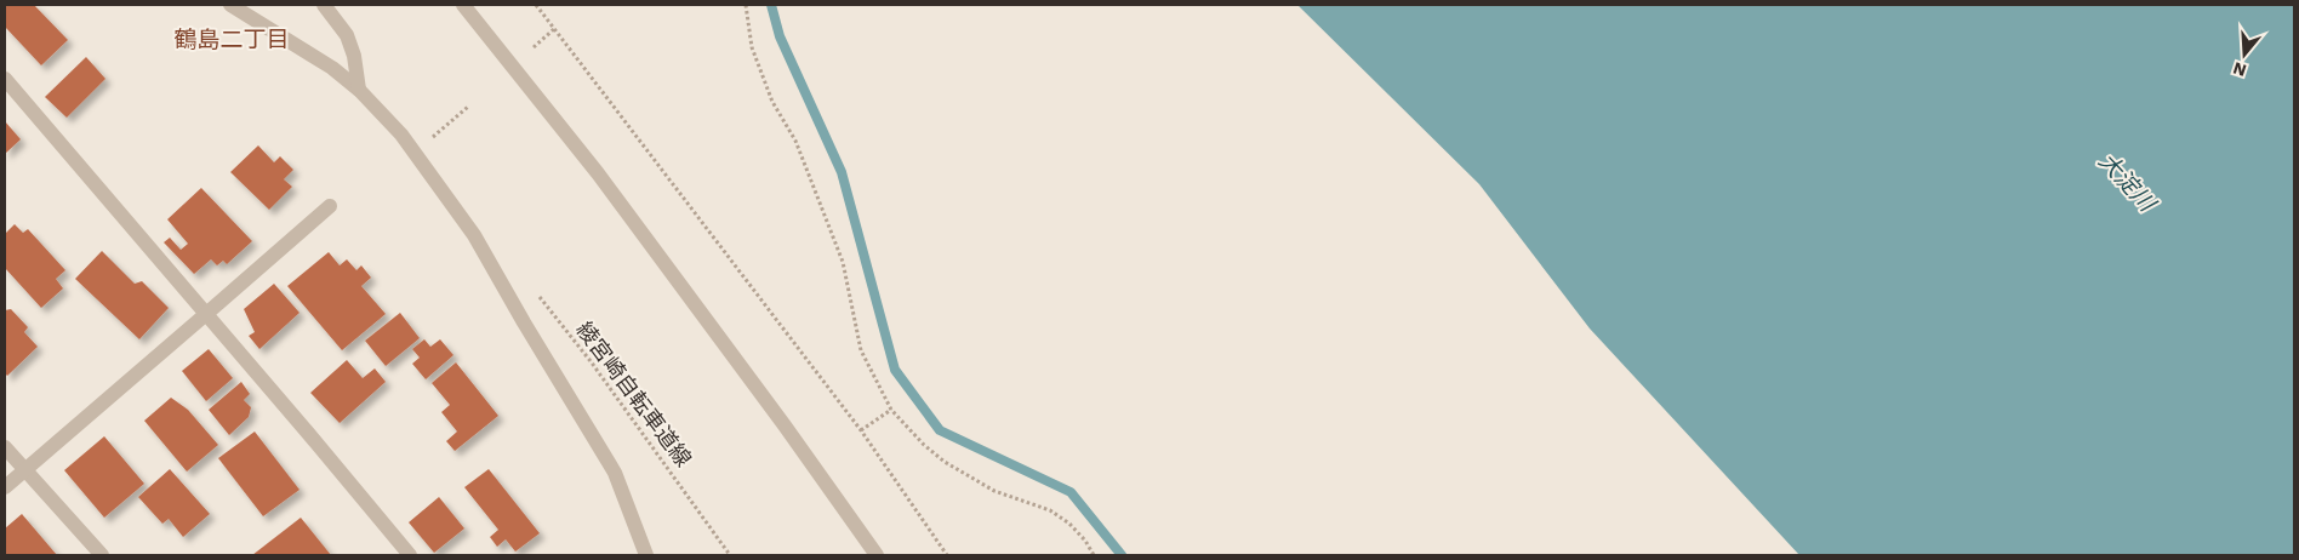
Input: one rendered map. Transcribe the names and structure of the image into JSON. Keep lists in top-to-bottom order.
{
  "streets": {
    "path": ["綾宮崎自転車道線"]
  },
  "districts": ["鶴島二丁目"],
  "water": ["大淀川"],
  "north": "bottom"
}
